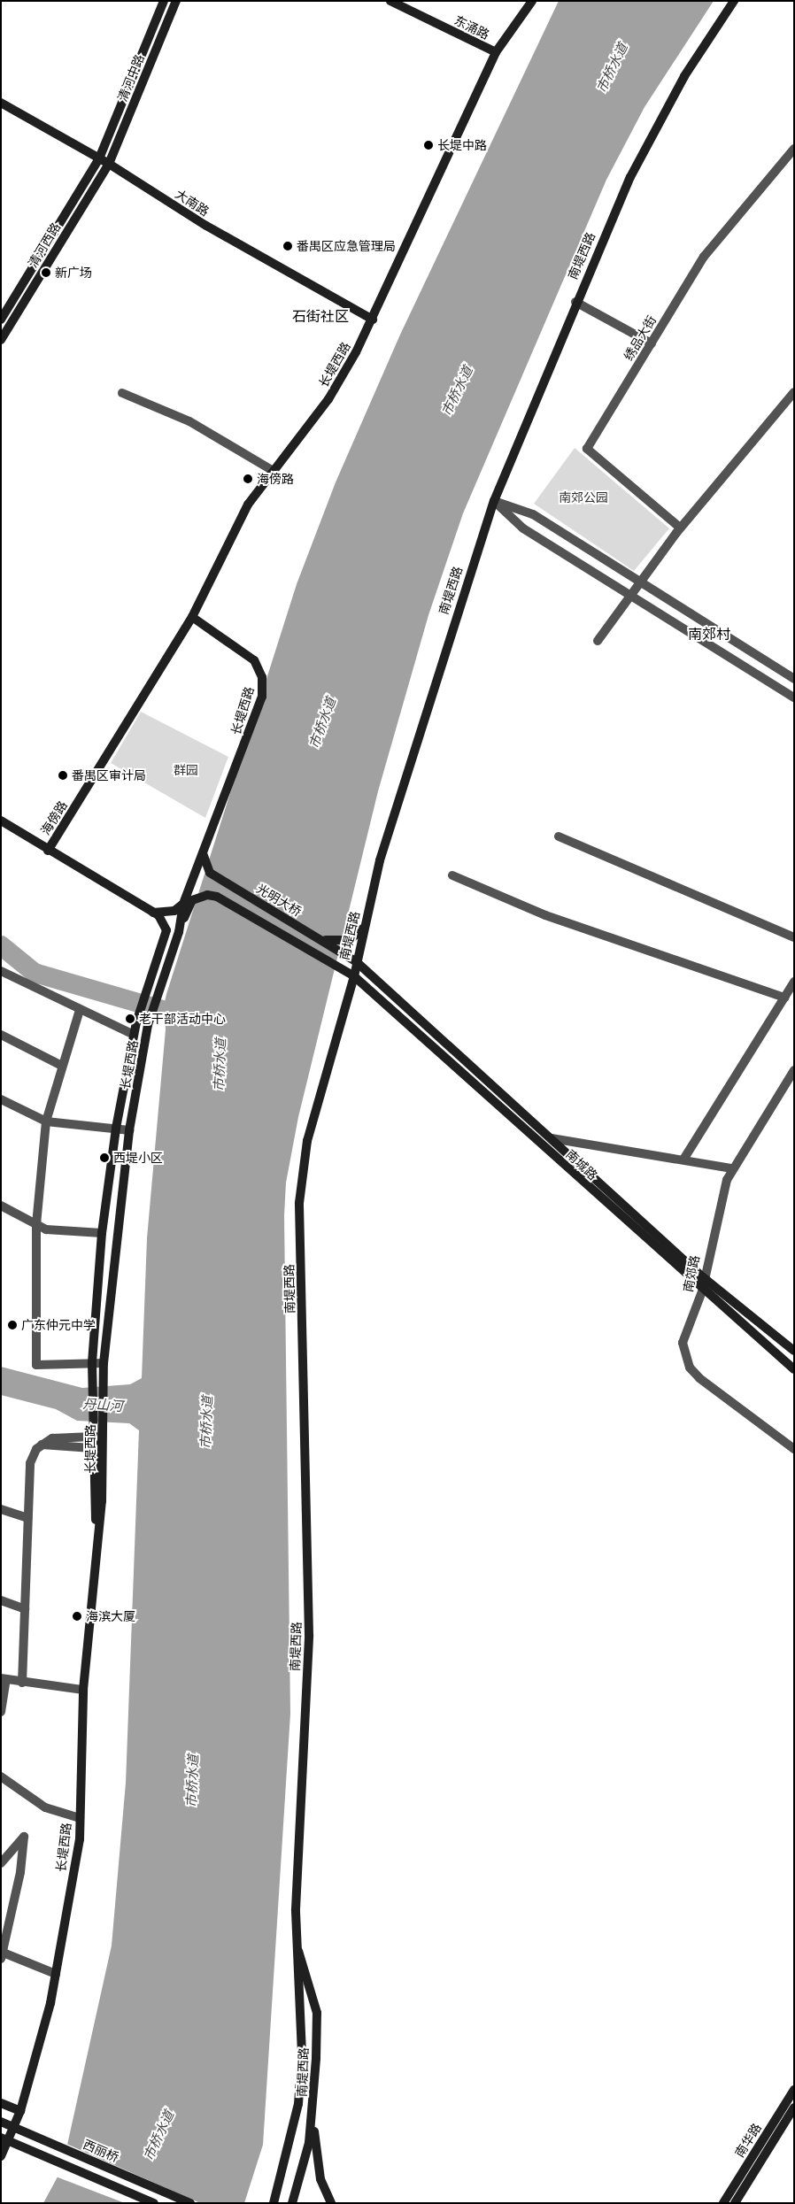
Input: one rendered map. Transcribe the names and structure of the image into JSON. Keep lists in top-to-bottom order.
{
  "streets": {
    "street": [
      "东涌路",
      "清河中路",
      "大南路",
      "清河西路",
      "南堤西路",
      "绣品大街",
      "长堤西路",
      "海傍路",
      "光明大桥",
      "南城路",
      "南郊路",
      "南华路",
      "西丽桥"
    ]
  },
  "crossings": [
    ["东涌路", "长堤西路"],
    ["清河中路", "大南路"],
    ["清河中路", "清河西路"],
    ["大南路", "清河西路"],
    ["大南路", "长堤西路"],
    ["南堤西路", "光明大桥"],
    ["南堤西路", "南城路"],
    ["长堤西路", "海傍路"],
    ["长堤西路", "光明大桥"],
    ["光明大桥", "南城路"],
    ["南城路", "南郊路"]
  ],
  "districts": ["石街社区", "南郊村"],
  "water": ["市桥水道", "丹山河"],
  "parks": ["南郊公园", "群园"],
  "places": [
    "长堤中路",
    "番禺区应急管理局",
    "新广场",
    "海傍路",
    "番禺区审计局",
    "老干部活动中心",
    "西堤小区",
    "广东仲元中学",
    "海滨大厦"
  ]
}
